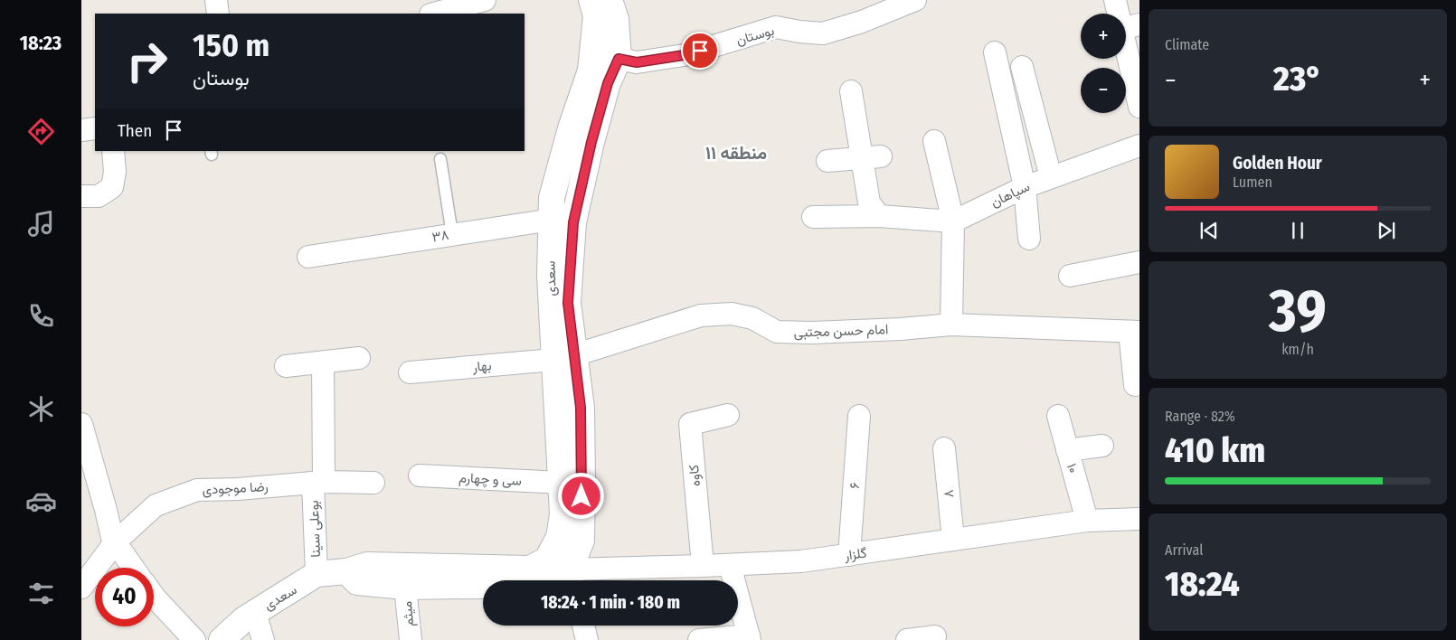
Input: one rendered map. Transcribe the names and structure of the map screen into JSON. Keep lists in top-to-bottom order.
{
  "streets": {
    "street": [
      "بوستان",
      "سپاهان",
      "۳۸",
      "سعدی",
      "امام حسن مجتبی",
      "بهار",
      "۱۰",
      "کاوه",
      "سی و چهارم",
      "۶",
      "رضا موجودی",
      "۸",
      "بوعلی سینا",
      "گلزار",
      "میثم"
    ]
  },
  "crossings": [
    ["بوستان", "سعدی"],
    ["۳۸", "سعدی"],
    ["سعدی", "امام حسن مجتبی"],
    ["سعدی", "بهار"],
    ["سعدی", "سی و چهارم"],
    ["سعدی", "بوعلی سینا"],
    ["سعدی", "گلزار"],
    ["امام حسن مجتبی", "بهار"],
    ["۱۰", "گلزار"],
    ["کاوه", "گلزار"],
    ["۶", "گلزار"],
    ["رضا موجودی", "بوعلی سینا"],
    ["۸", "گلزار"]
  ],
  "districts": ["منطقه ۱۱"],
  "page": {
    "tabs": "18:23",
    "tile": [
      "Climate",
      ["39", "km/h"],
      ["Range · 82%", "410 km"],
      ["Arrival", "18:24"]
    ],
    "map_buttons": ["+", "−"],
    "turn": ["150 m", "بوستان"],
    "heat": ["−", "23°", "+"],
    "then": "Then",
    "song": ["Golden Hour", "Lumen"],
    "limit": "40",
    "trip": "18:24 · 1 min · 180 m"
  }
}
